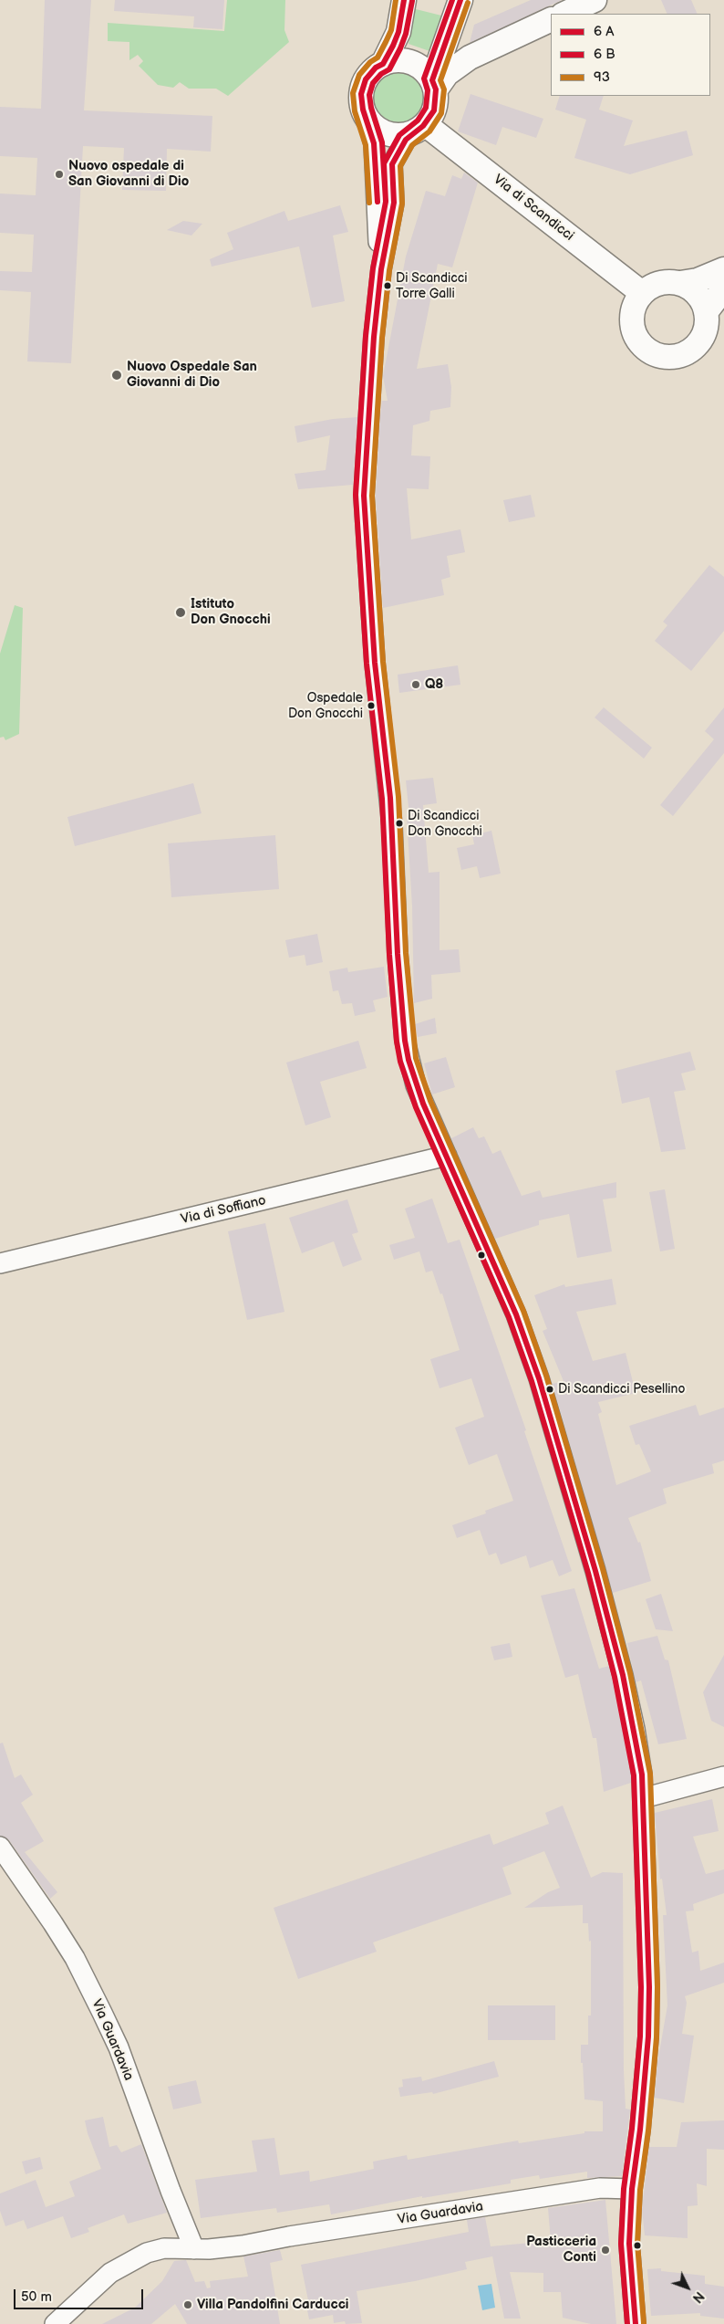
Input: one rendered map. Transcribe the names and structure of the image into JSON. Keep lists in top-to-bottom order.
{
  "streets": {
    "main road": ["Via di Scandicci"],
    "street": ["Via di Soffiano", "Via Guardavia"]
  },
  "places": [
    "Nuovo ospedale di San Giovanni di Dio",
    "Di Scandicci Torre Galli",
    "Nuovo Ospedale San Giovanni di Dio",
    "Istituto Don Gnocchi",
    "Q8",
    "Ospedale Don Gnocchi",
    "Di Scandicci Don Gnocchi",
    "Di Scandicci Pesellino",
    "Pasticceria Conti",
    "Villa Pandolfini Carducci"
  ],
  "lines": ["transit line 93"],
  "legend": ["6 A", "6 B", "93"],
  "scale_bar": "50 m",
  "north": "bottom right"
}
